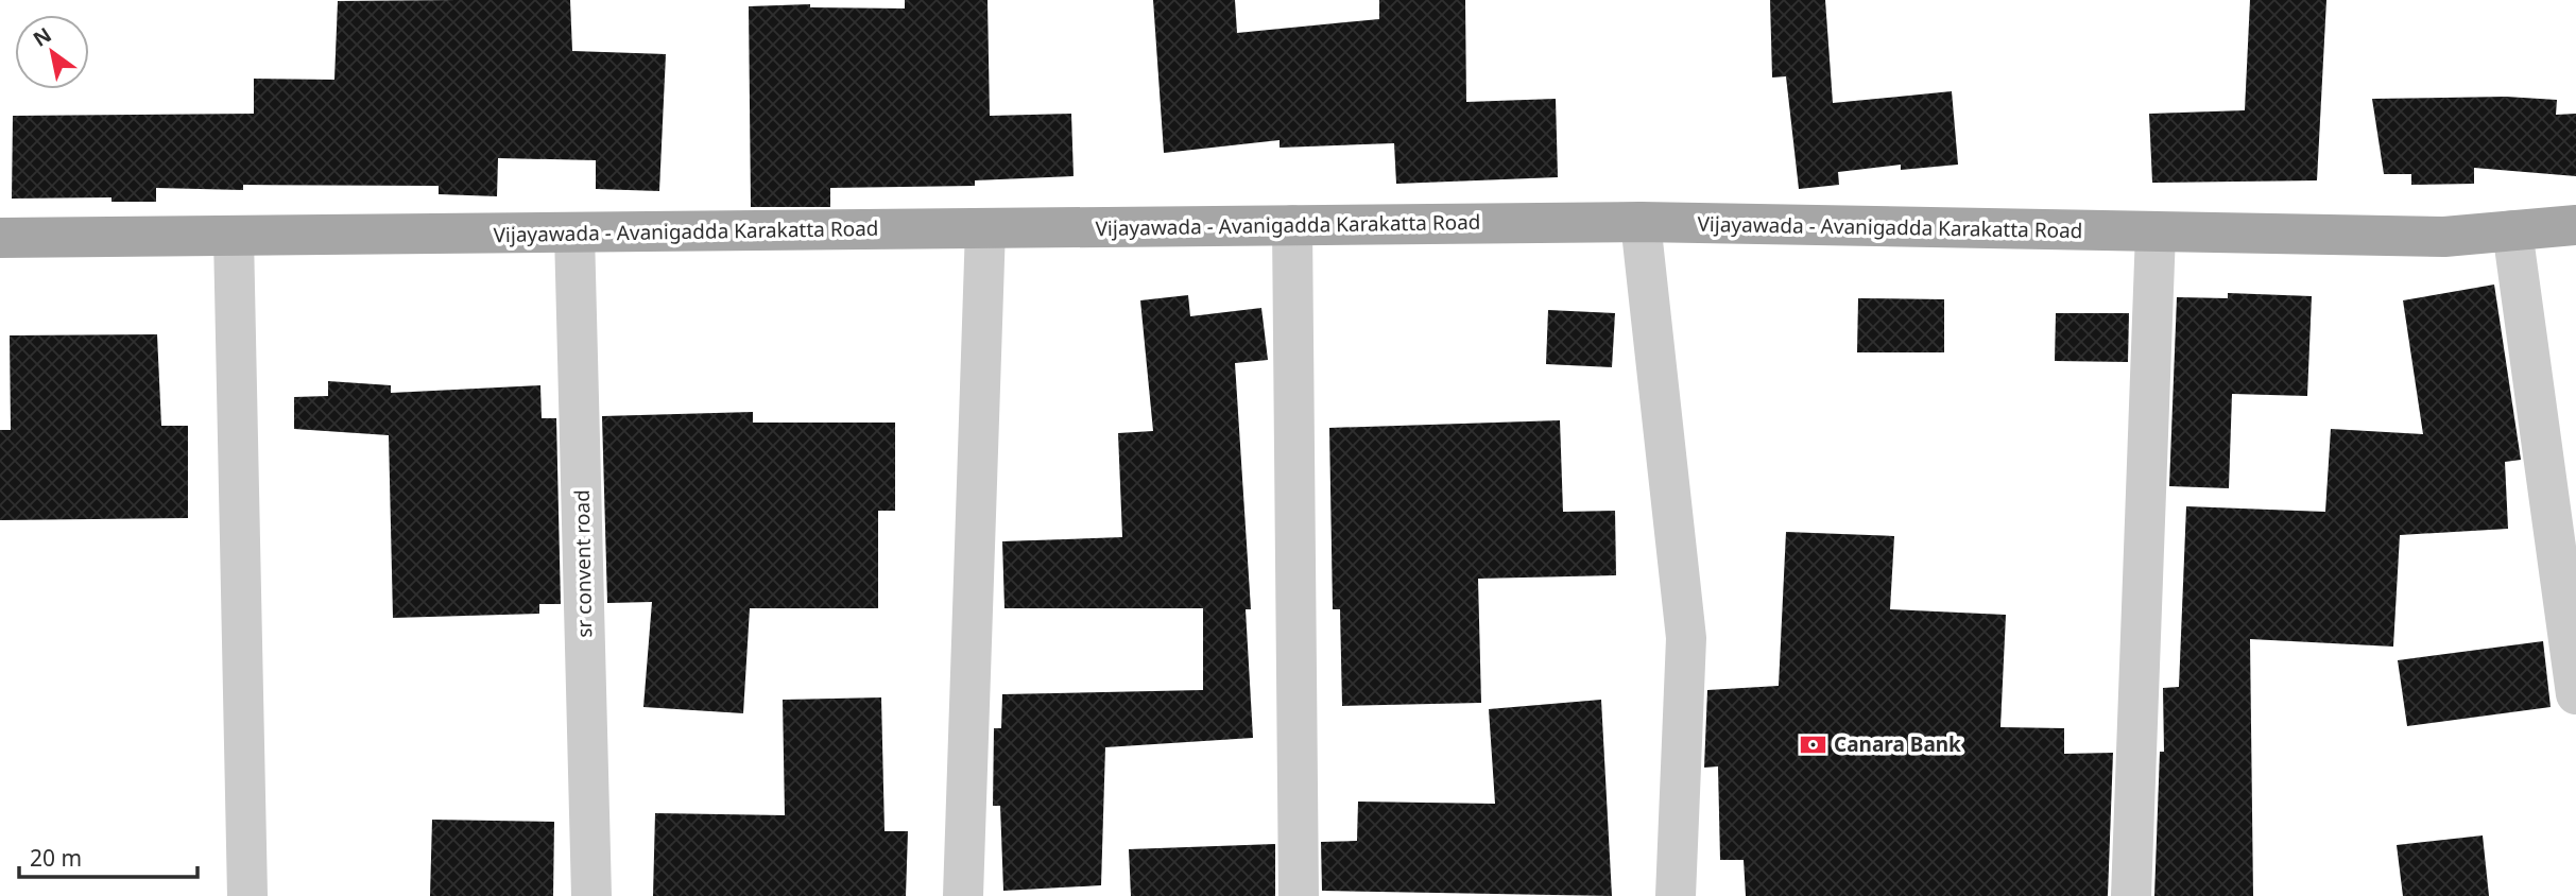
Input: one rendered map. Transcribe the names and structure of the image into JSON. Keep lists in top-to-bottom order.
{
  "streets": {
    "main road": ["Vijayawada - Avanigadda Karakatta Road"],
    "street": ["sr convent road"]
  },
  "crossings": [
    ["Vijayawada - Avanigadda Karakatta Road", "sr convent road"]
  ],
  "places": {
    "bank": ["Canara Bank"]
  },
  "scale_bar": "20 m",
  "north": "top left"
}
